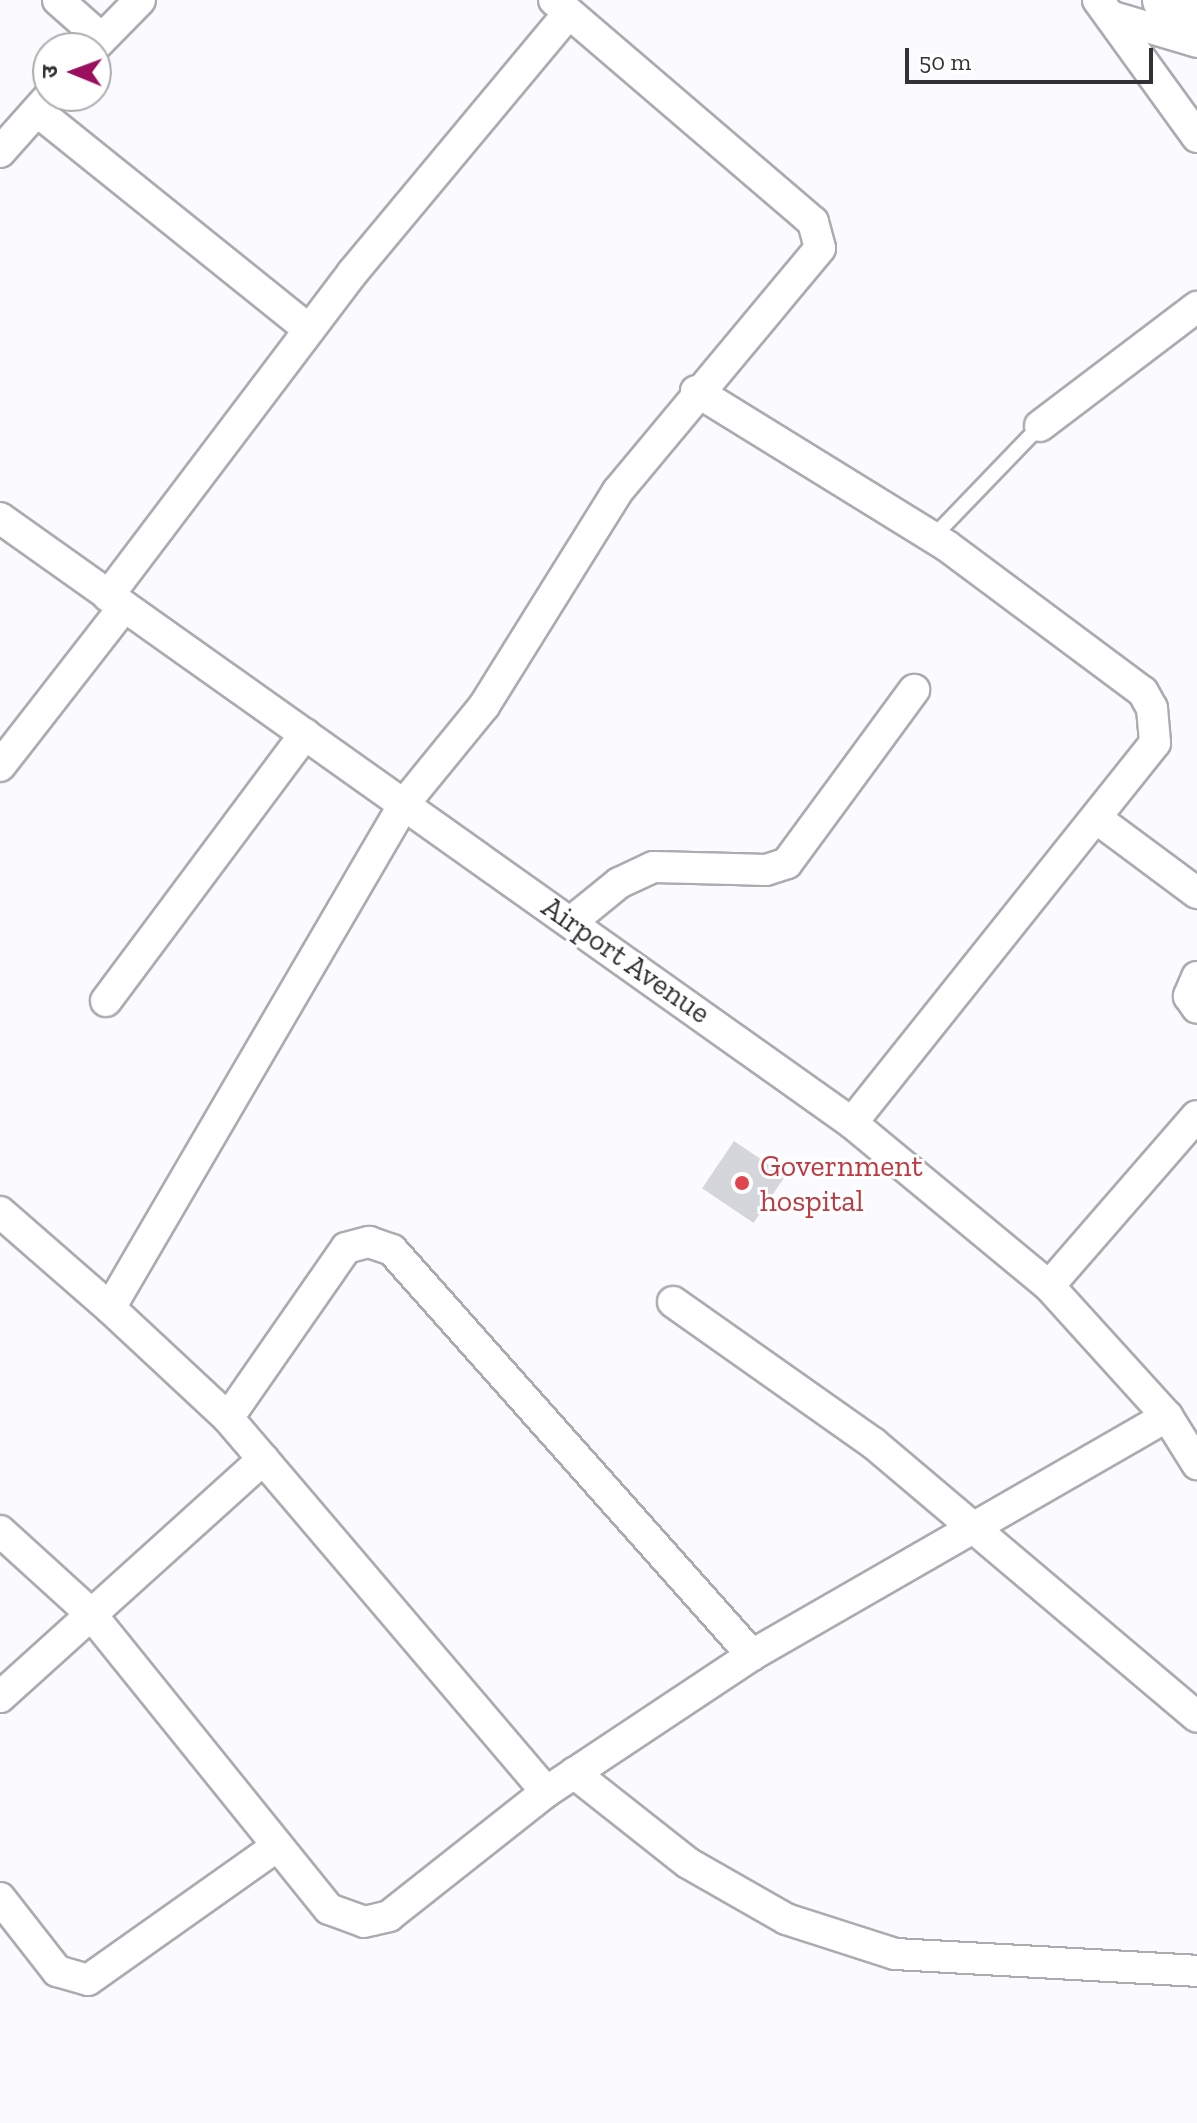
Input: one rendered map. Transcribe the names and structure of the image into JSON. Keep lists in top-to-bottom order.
{
  "streets": {
    "street": ["Airport Avenue"]
  },
  "places": ["Government hospital"],
  "scale_bar": "50 m",
  "north": "left"
}
